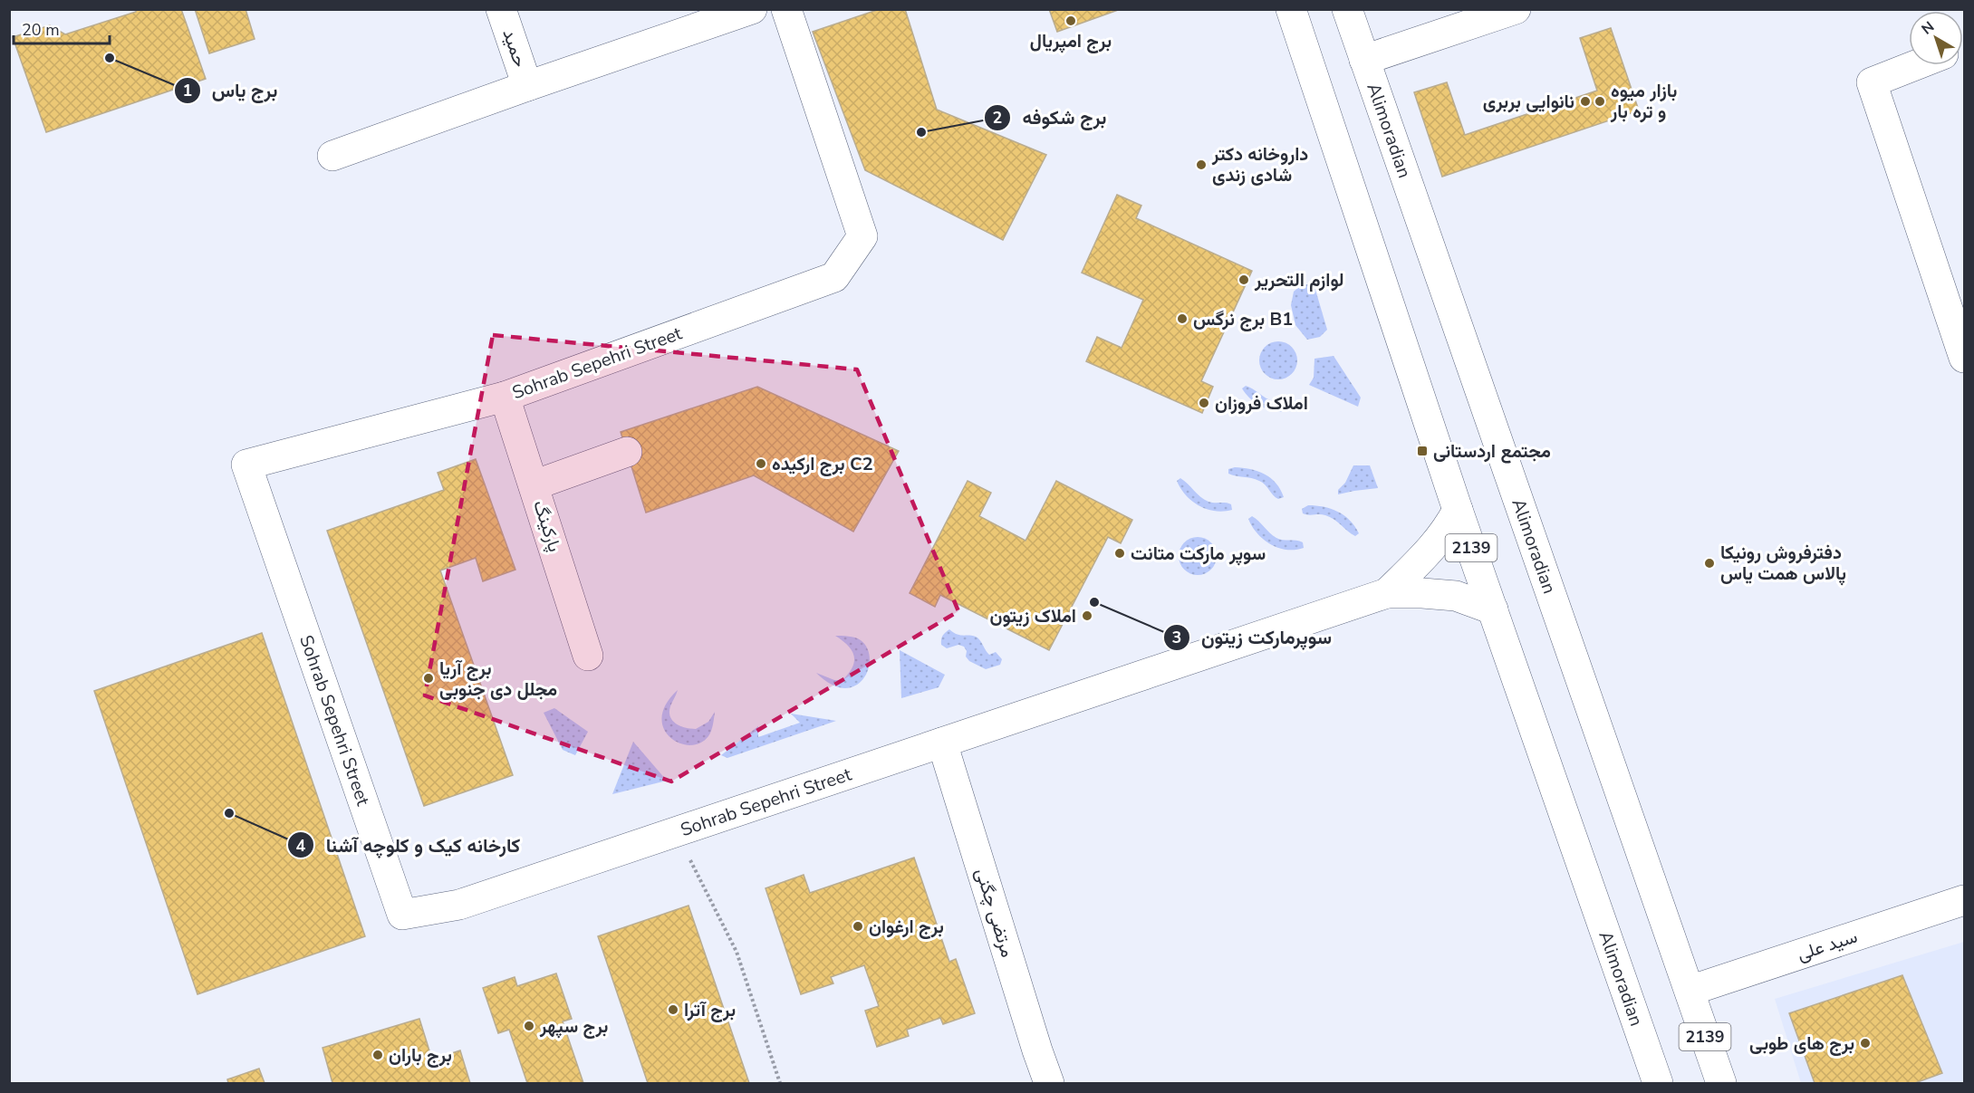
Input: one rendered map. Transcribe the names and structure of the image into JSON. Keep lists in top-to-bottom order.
{
  "streets": {
    "street": [
      "حمید",
      "Alimoradian",
      "Sohrab Sepehri Street",
      "پارکینگ",
      "2139",
      "مرتضی چگنی",
      "سید علی"
    ]
  },
  "crossings": [
    ["Alimoradian", "Sohrab Sepehri Street"],
    ["Alimoradian", "سید علی"],
    ["Sohrab Sepehri Street", "پارکینگ"],
    ["Sohrab Sepehri Street", "مرتضی چگنی"]
  ],
  "places": {
    "other": [
      "برج امپریال",
      "برج یاس",
      "نانوایی بربری",
      "بازار میوه و تره بار",
      "برج شکوفه",
      "داروخانه دکتر شادی زندی",
      "لوازم التحریر",
      "برج نرگس B1",
      "املاک فروزان",
      "برج ارکیده C2",
      "سوپر مارکت متانت",
      "دفترفروش رونیکا پالاس همت یاس",
      "سوپرمارکت زیتون",
      "املاک زیتون",
      "برج آریا مجلل دی جنوبی",
      "کارخانه کیک و کلوچه آشنا",
      "برج ارغوان",
      "برج آترا",
      "برج سپهر",
      "برج های طوبی",
      "برج باران"
    ],
    "transit": ["مجتمع اردستانی"]
  },
  "scale_bar": "20 m",
  "north": "top left"
}
